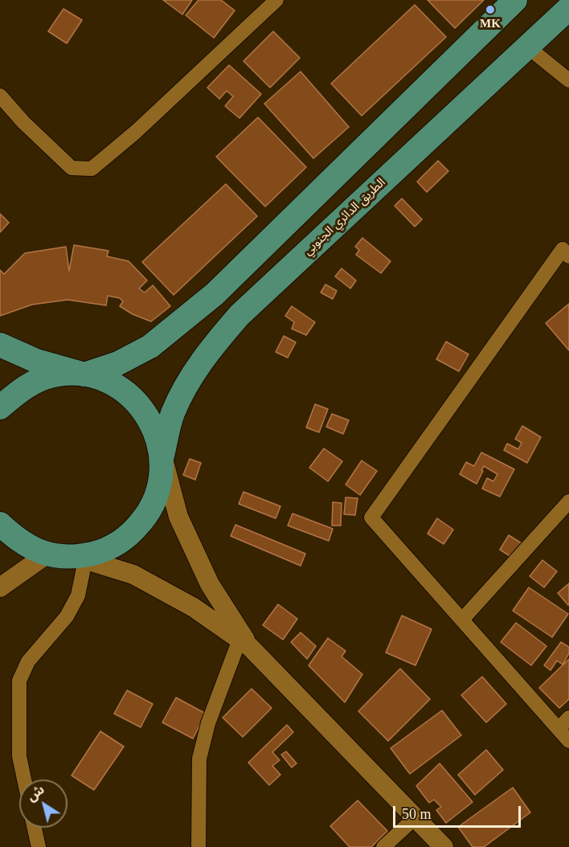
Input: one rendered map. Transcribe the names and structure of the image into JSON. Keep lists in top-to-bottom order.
{
  "streets": {
    "main road": ["الطريق الدائري الجنوبي"]
  },
  "places": ["MK"],
  "scale_bar": "50 m",
  "north": "top left"
}
